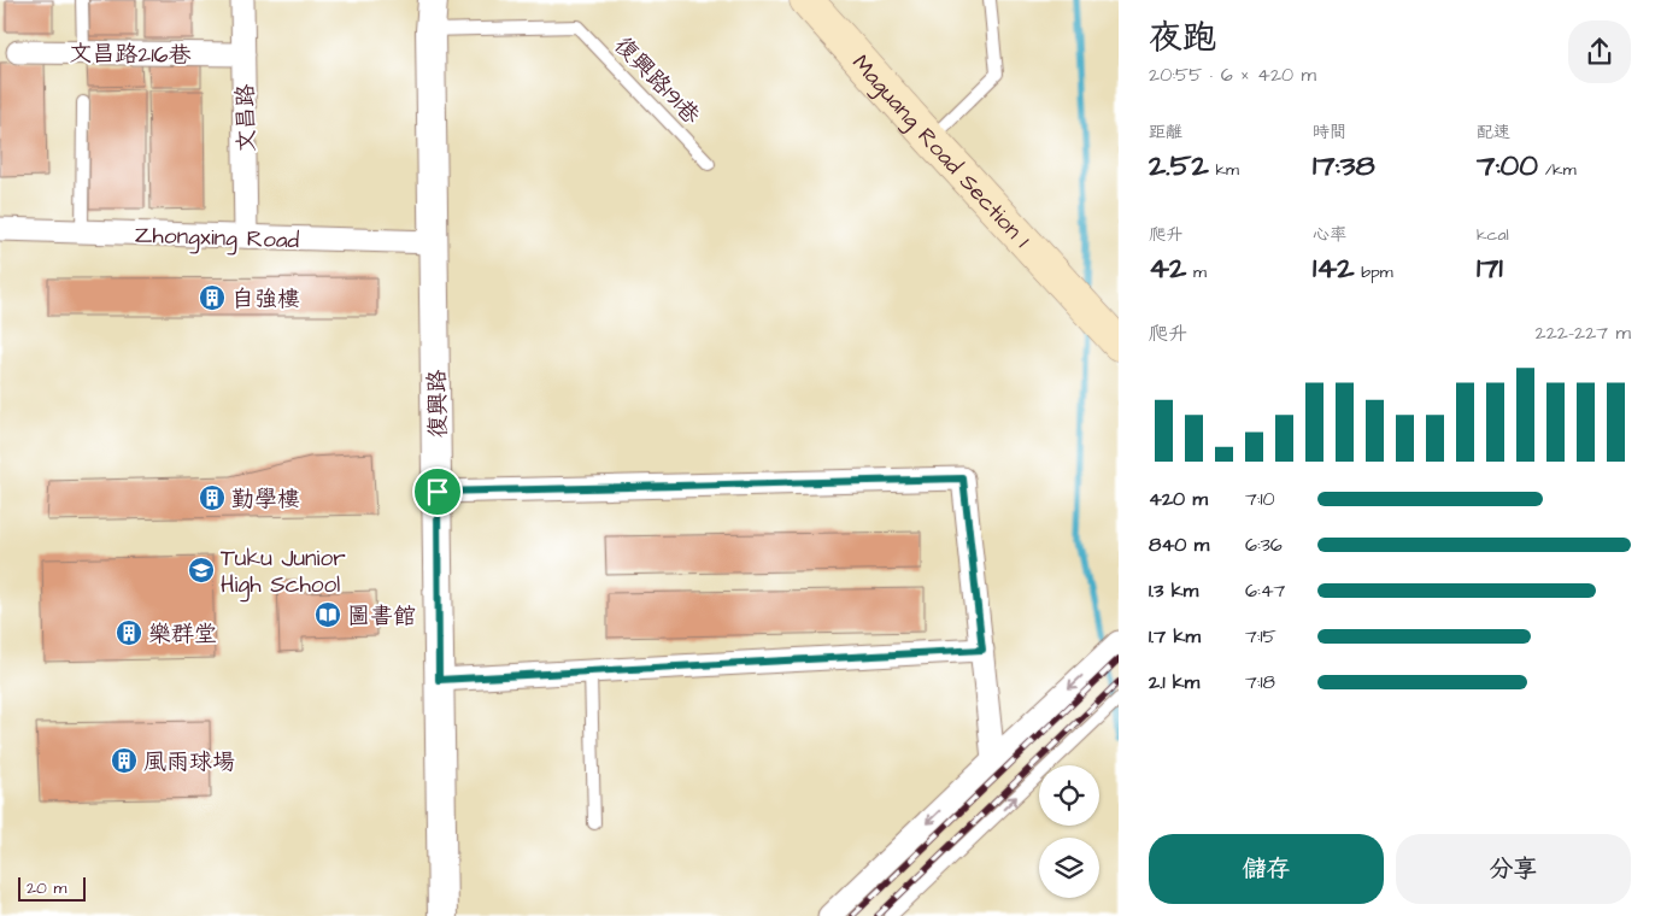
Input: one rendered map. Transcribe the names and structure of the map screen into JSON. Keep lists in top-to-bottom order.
{
  "streets": {
    "main road": ["Maguang Road Section 1"],
    "street": [
      "文昌路216巷",
      "文昌路",
      "Zhongxing Road",
      "復興路"
    ],
    "lane": ["復興路191巷"]
  },
  "crossings": [
    ["文昌路216巷", "文昌路"],
    ["復興路191巷", "復興路"],
    ["文昌路", "Zhongxing Road"],
    ["Zhongxing Road", "復興路"]
  ],
  "places": {
    "building": [
      "自強樓",
      "勤學樓",
      "樂群堂",
      "風雨球場"
    ],
    "school or university": ["Tuku Junior High School"],
    "library": ["圖書館"]
  },
  "scale_bar": "20 m",
  "page": {
    "heading": ["夜跑", "20:55 · 6 × 420 m"],
    "stats": [
      ["距離", "2.52 km"],
      ["時間", "17:38"],
      ["配速", "7:00 /km"],
      ["爬升", "42 m"],
      ["心率", "142 bpm"],
      ["kcal", "171"]
    ],
    "chart": ["爬升", "222–227 m"],
    "list": [
      {
        "name": "420 m",
        "note": "7:10"
      },
      {
        "name": "840 m",
        "note": "6:36"
      },
      {
        "name": "1.3 km",
        "note": "6:47"
      },
      {
        "name": "1.7 km",
        "note": "7:15"
      },
      {
        "name": "2.1 km",
        "note": "7:18"
      }
    ],
    "buttons": ["儲存", "分享"],
    "scale": "20 m"
  }
}
